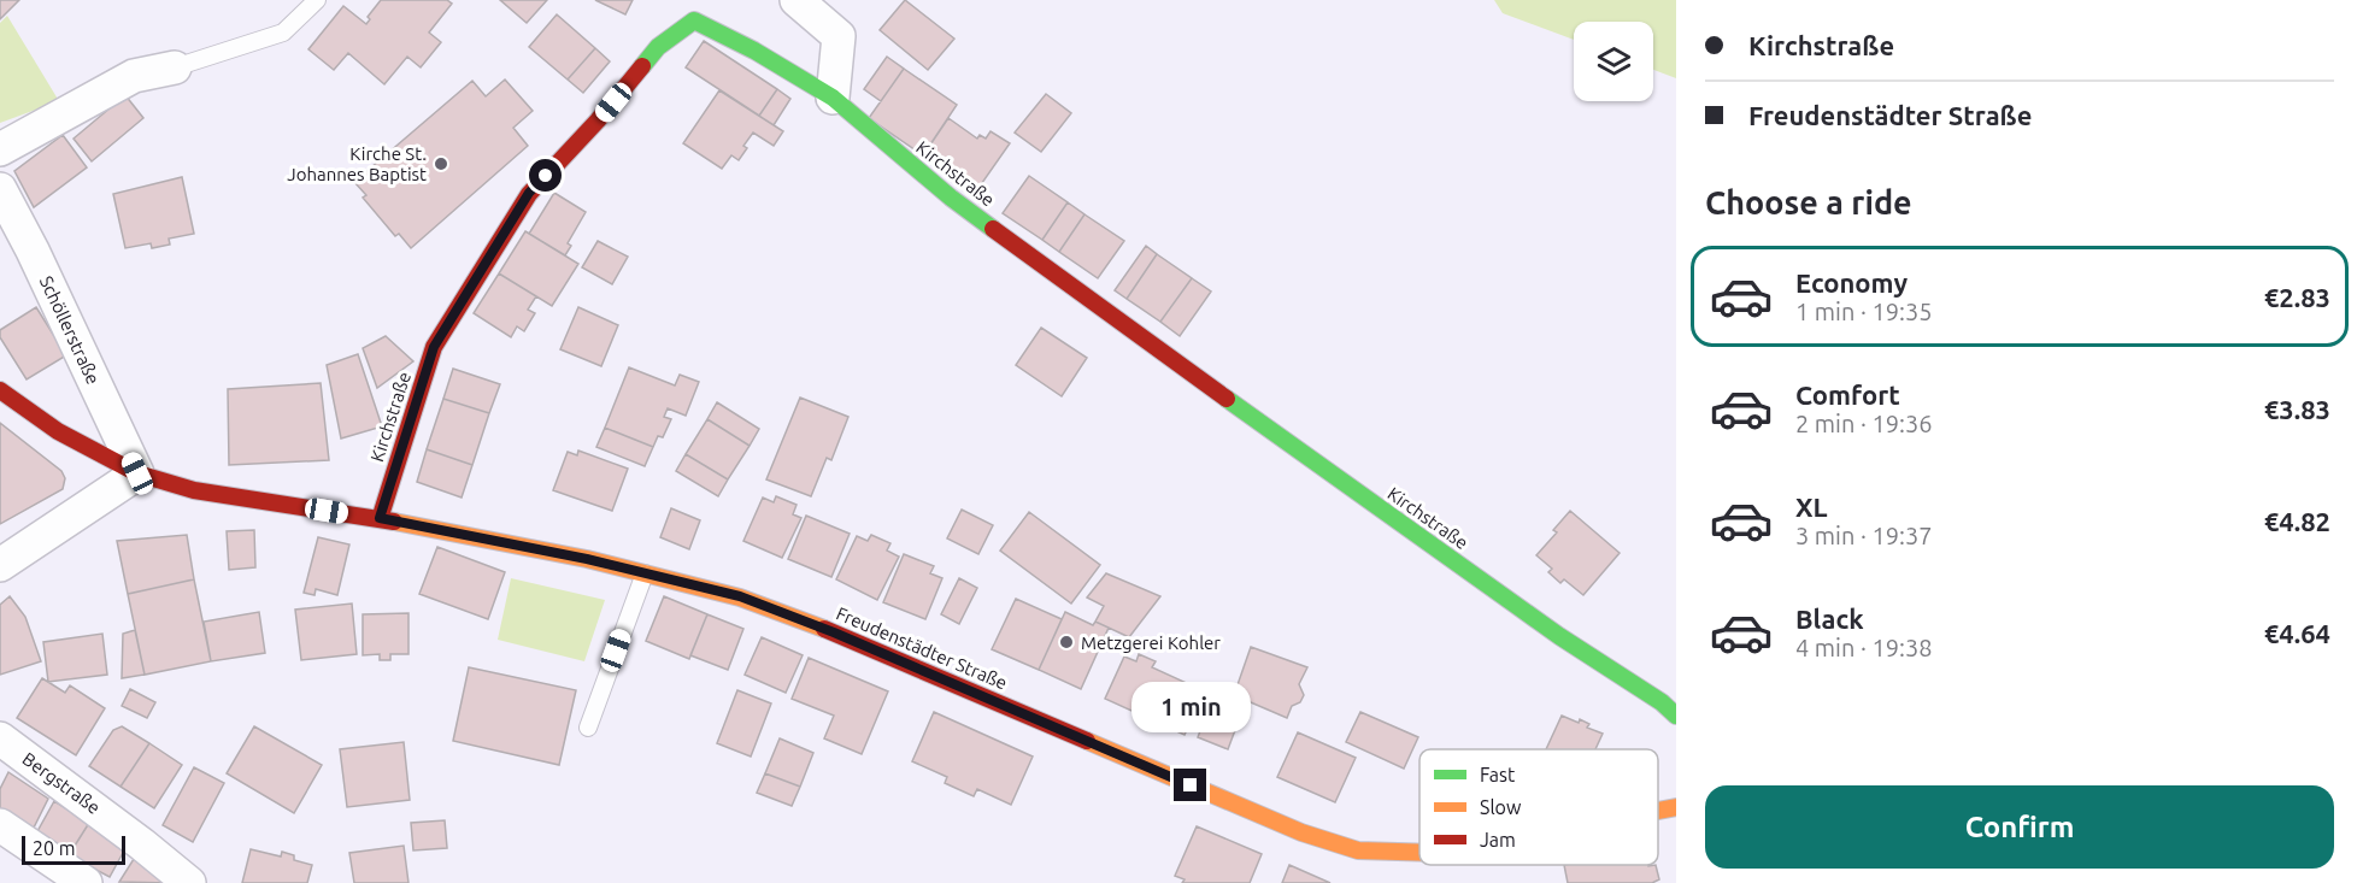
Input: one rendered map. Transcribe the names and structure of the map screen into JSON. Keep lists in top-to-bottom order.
{
  "streets": {
    "street": [
      "Kirchstraße",
      "Schöllerstraße",
      "Freudenstädter Straße",
      "Bergstraße"
    ]
  },
  "crossings": [
    ["Kirchstraße", "Freudenstädter Straße"],
    ["Schöllerstraße", "Freudenstädter Straße"]
  ],
  "places": ["Kirche St. Johannes Baptist", "Metzgerei Kohler"],
  "legend": ["Fast", "Slow", "Jam"],
  "scale_bar": "20 m",
  "page": {
    "banner": ["Kirchstraße", "Freudenstädter Straße"],
    "heading": "Choose a ride",
    "list": [
      {
        "name": "Economy",
        "note": "1 min · 19:35",
        "value": "€2.83"
      },
      {
        "name": "Comfort",
        "note": "2 min · 19:36",
        "value": "€3.83"
      },
      {
        "name": "XL",
        "note": "3 min · 19:37",
        "value": "€4.82"
      },
      {
        "name": "Black",
        "note": "4 min · 19:38",
        "value": "€4.64"
      }
    ],
    "bubble": "1 min",
    "buttons": "Confirm",
    "scale": "20 m"
  }
}
